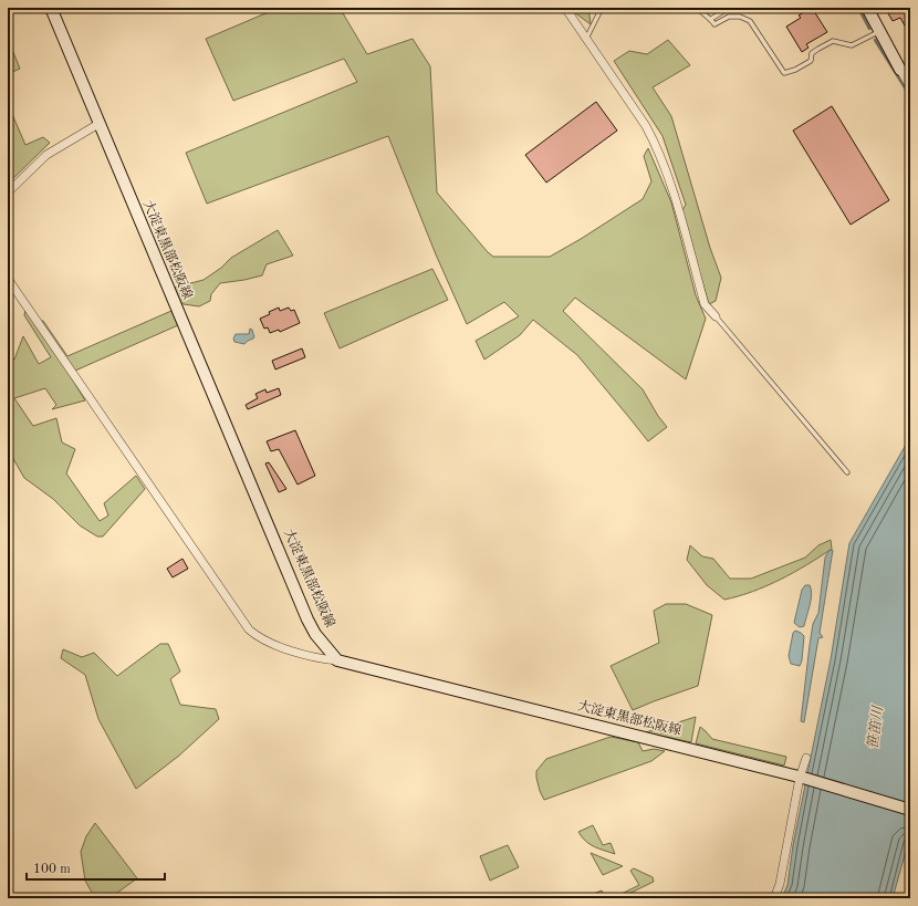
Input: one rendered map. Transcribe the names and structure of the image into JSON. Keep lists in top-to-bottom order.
{
  "streets": {
    "main road": ["大淀東黒部松阪線"]
  },
  "water": ["笹笛川"],
  "scale_bar": "100 m"
}
